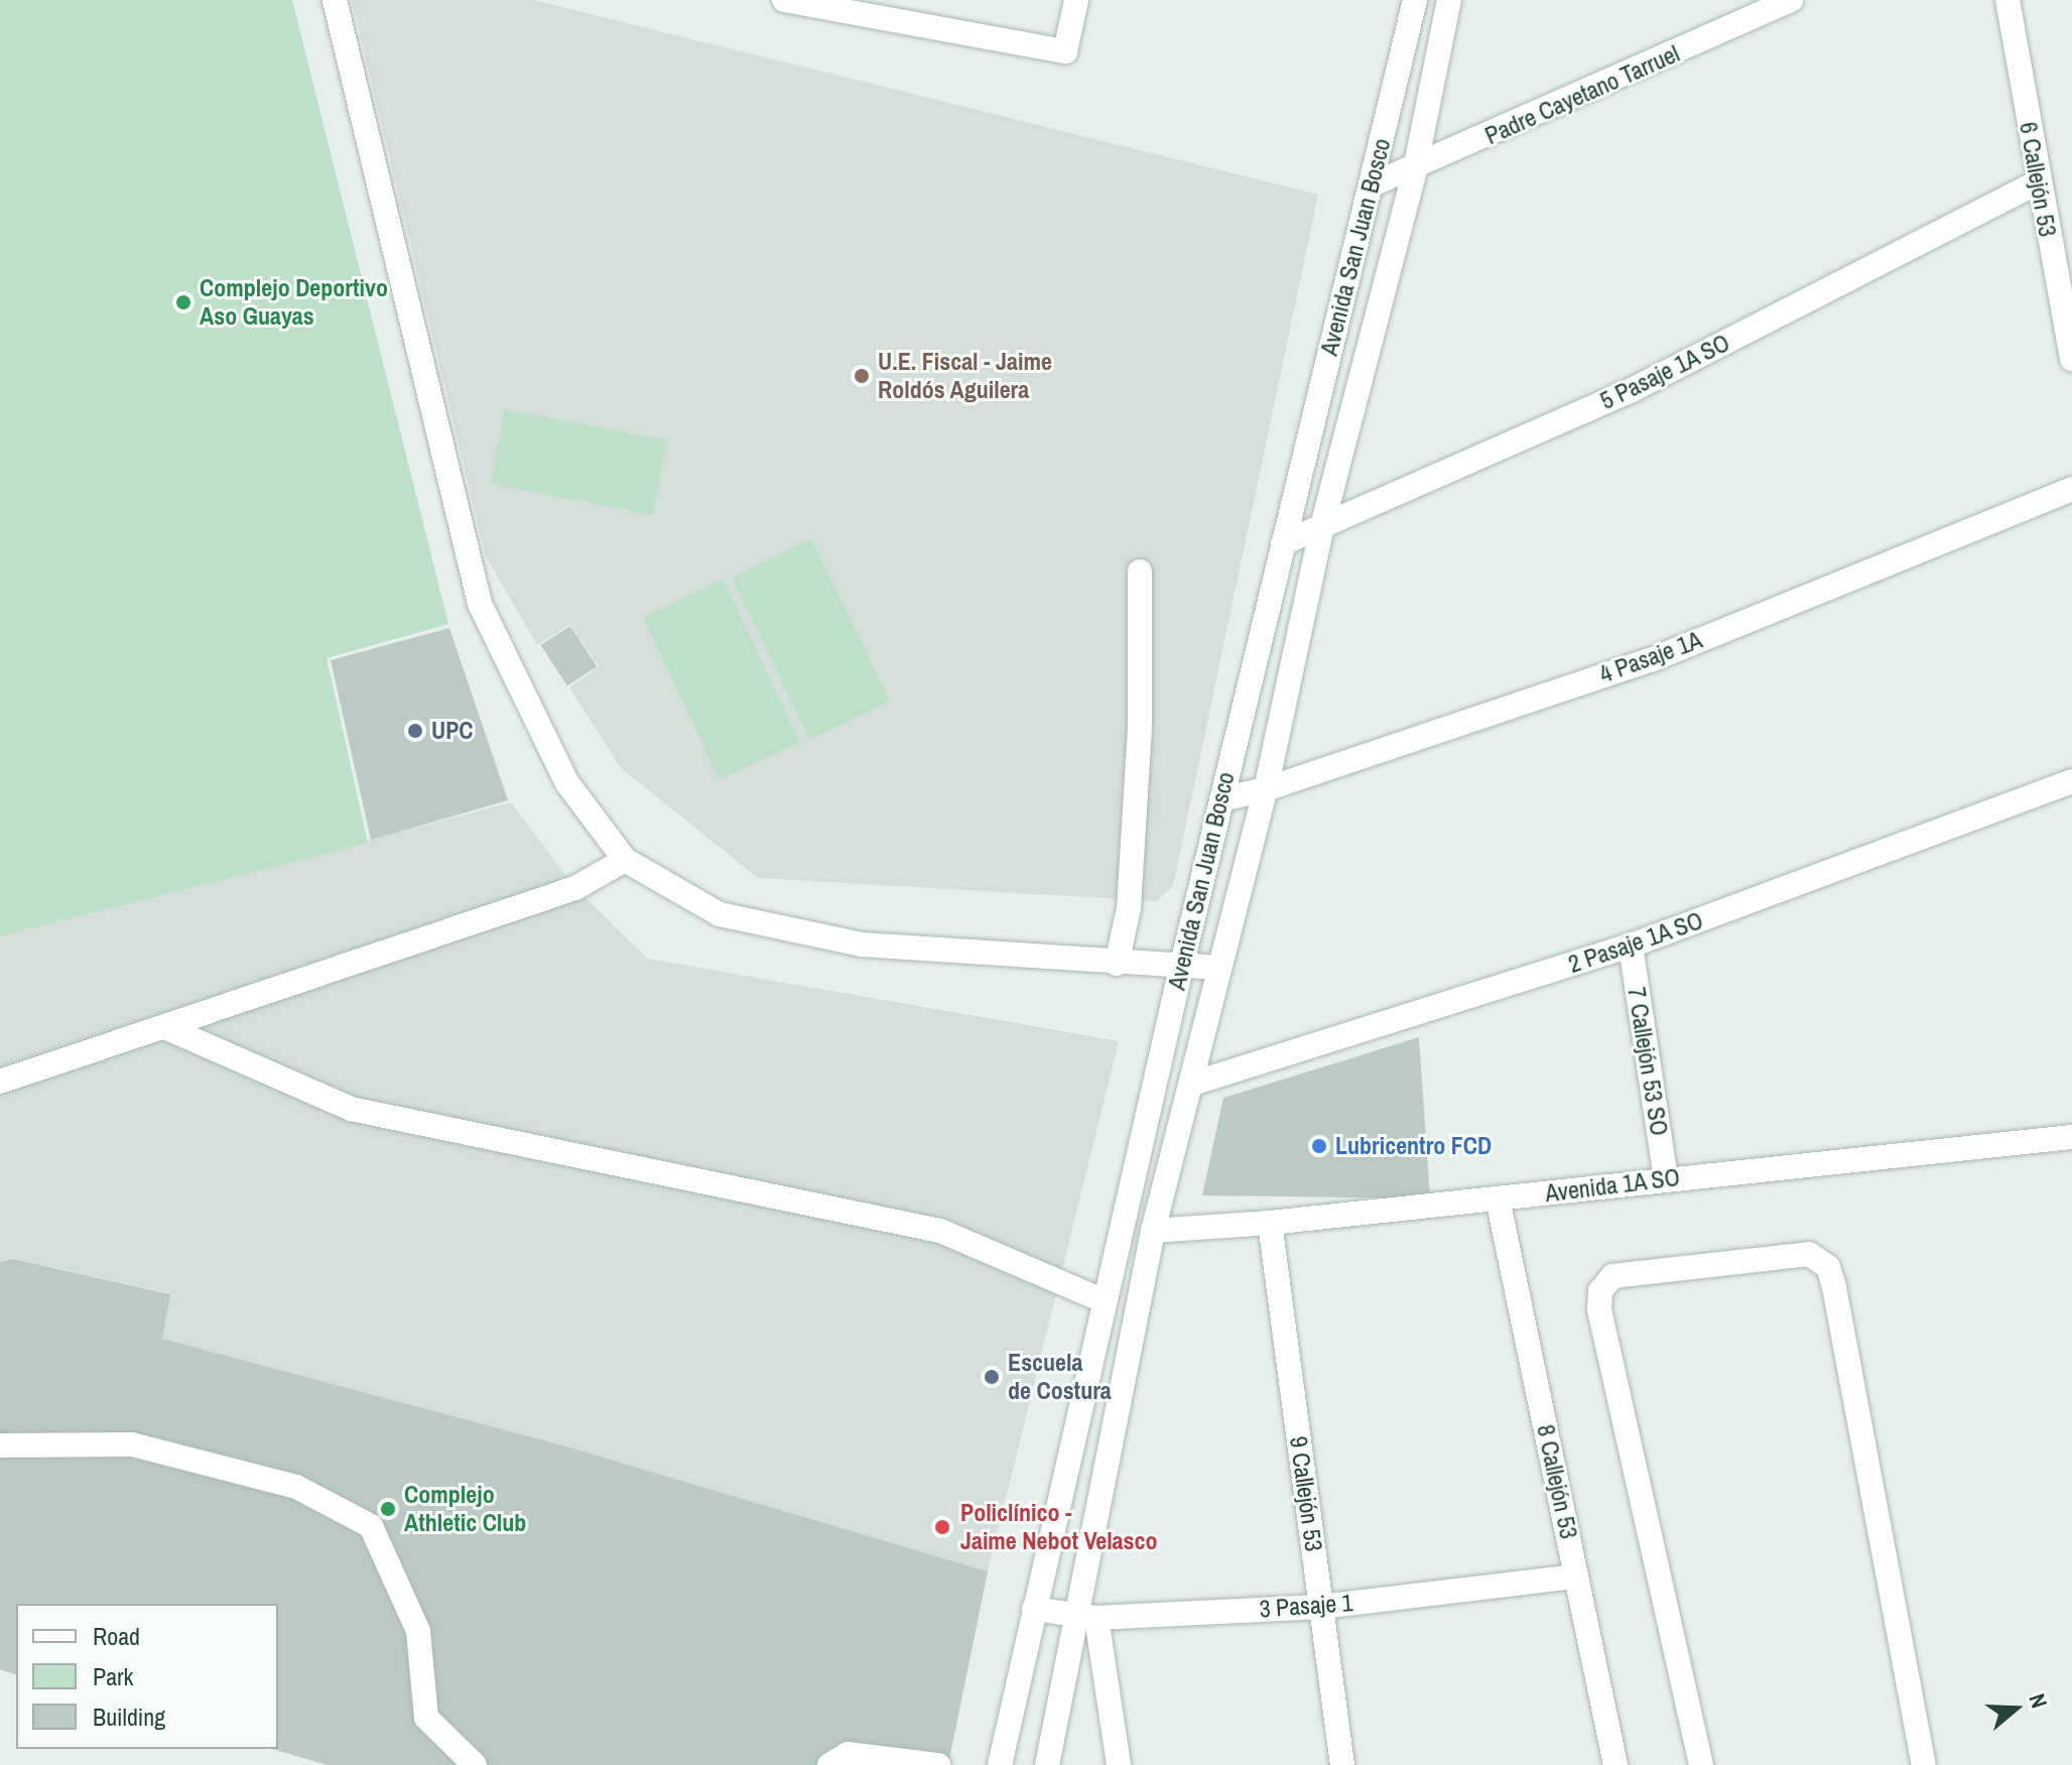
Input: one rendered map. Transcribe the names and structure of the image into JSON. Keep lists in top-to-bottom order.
{
  "streets": {
    "street": [
      "Padre Cayetano Tarruel",
      "6 Callejón 53",
      "Avenida San Juan Bosco",
      "5 Pasaje 1A SO",
      "4 Pasaje 1A",
      "2 Pasaje 1A SO",
      "7 Callejón 53 SO",
      "Avenida 1A SO",
      "8 Callejón 53",
      "9 Callejón 53",
      "3 Pasaje 1"
    ]
  },
  "crossings": [
    ["Padre Cayetano Tarruel", "Avenida San Juan Bosco"],
    ["6 Callejón 53", "5 Pasaje 1A SO"],
    ["Avenida San Juan Bosco", "5 Pasaje 1A SO"],
    ["Avenida San Juan Bosco", "4 Pasaje 1A"],
    ["Avenida San Juan Bosco", "2 Pasaje 1A SO"],
    ["Avenida San Juan Bosco", "Avenida 1A SO"],
    ["Avenida San Juan Bosco", "3 Pasaje 1"],
    ["2 Pasaje 1A SO", "7 Callejón 53 SO"],
    ["7 Callejón 53 SO", "Avenida 1A SO"],
    ["Avenida 1A SO", "8 Callejón 53"],
    ["Avenida 1A SO", "9 Callejón 53"],
    ["8 Callejón 53", "3 Pasaje 1"],
    ["9 Callejón 53", "3 Pasaje 1"]
  ],
  "places": [
    "Complejo Deportivo Aso Guayas",
    "U.E. Fiscal - Jaime Roldós Aguilera",
    "UPC",
    "Lubricentro FCD",
    "Escuela de Costura",
    "Complejo Athletic Club",
    "Policlínico - Jaime Nebot Velasco"
  ],
  "legend": ["Road", "Park", "Building"],
  "north": "right"
}
